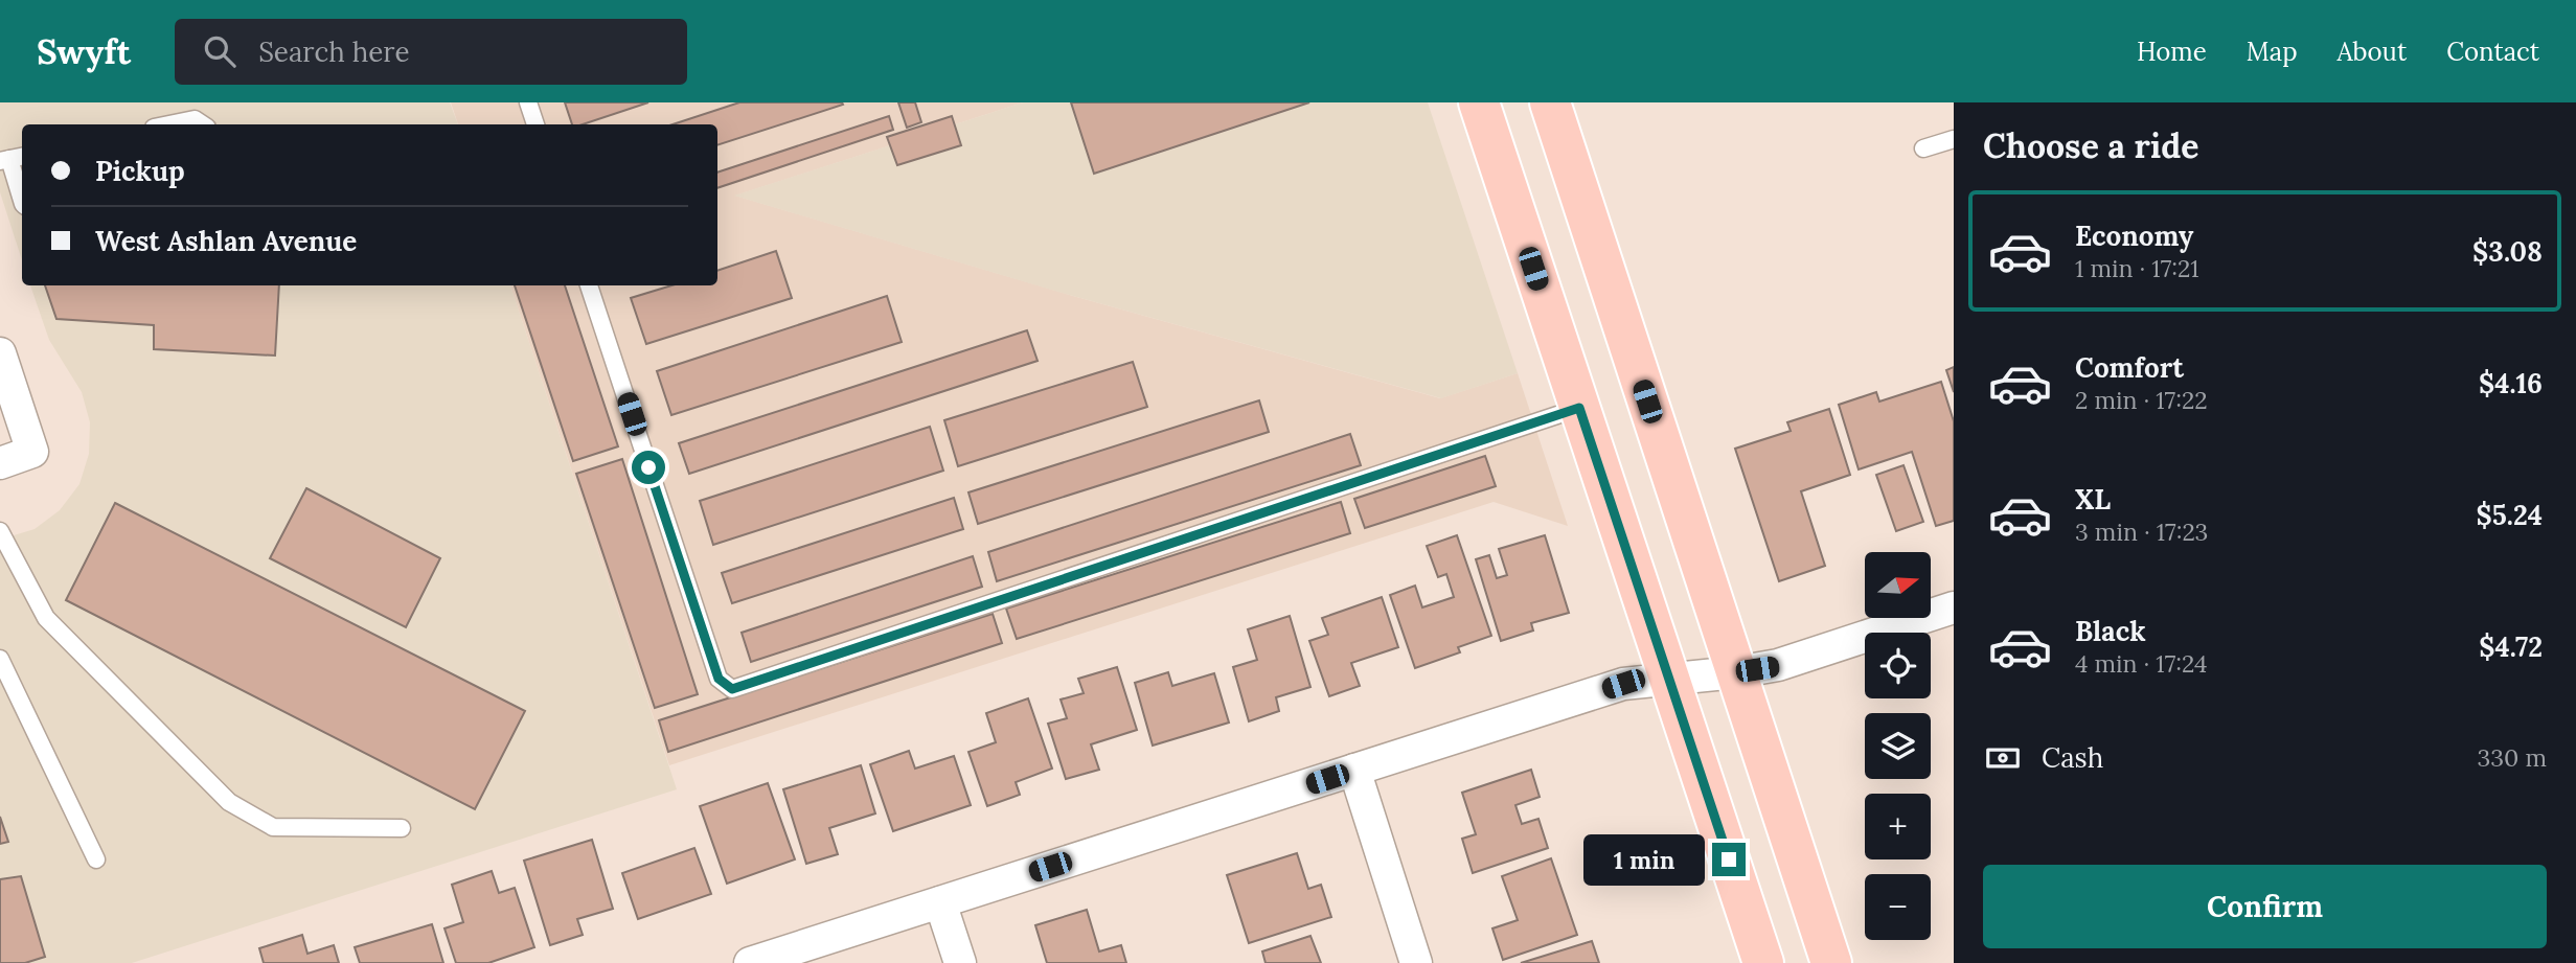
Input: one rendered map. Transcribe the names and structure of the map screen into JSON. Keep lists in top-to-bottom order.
{
  "north": "right",
  "page": {
    "header": "Swyft",
    "search": "Search here",
    "nav": [
      "Home",
      "Map",
      "About",
      "Contact"
    ],
    "heading": "Choose a ride",
    "banner": ["Pickup", "West Ashlan Avenue"],
    "list": [
      {
        "name": "Economy",
        "note": "1 min · 17:21",
        "value": "$3.08"
      },
      {
        "name": "Comfort",
        "note": "2 min · 17:22",
        "value": "$4.16"
      },
      {
        "name": "XL",
        "note": "3 min · 17:23",
        "value": "$5.24"
      },
      {
        "name": "Black",
        "note": "4 min · 17:24",
        "value": "$4.72"
      }
    ],
    "map_buttons": ["+", "−"],
    "pay": ["Cash", "330 m"],
    "bubble": "1 min",
    "buttons": "Confirm"
  }
}
